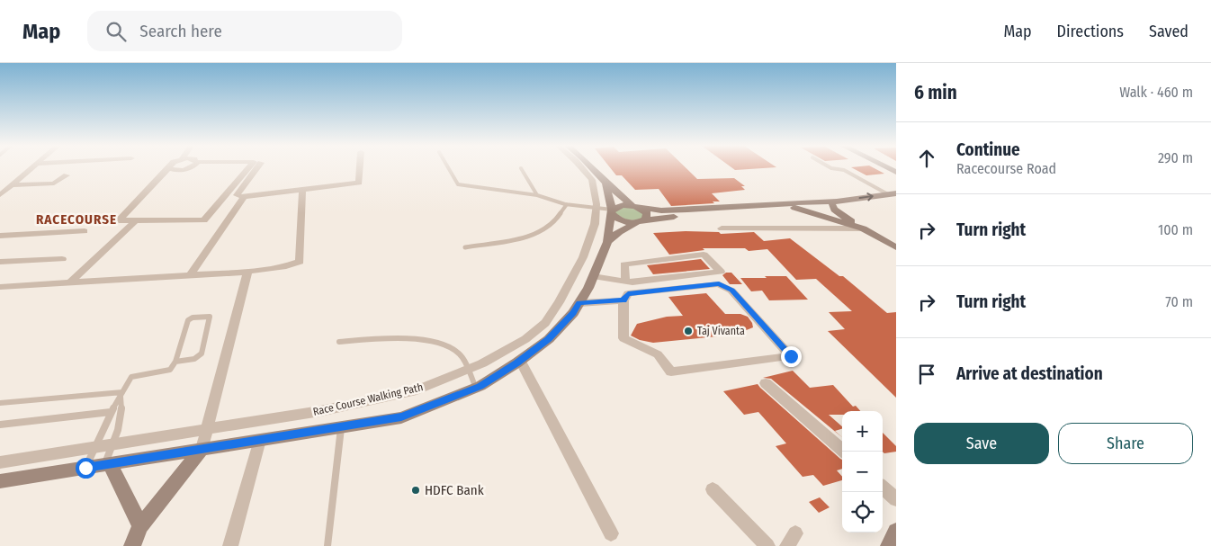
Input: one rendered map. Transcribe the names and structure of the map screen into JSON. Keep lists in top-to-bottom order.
{
  "streets": {
    "street": ["Race Course Walking Path"]
  },
  "districts": ["RACECOURSE"],
  "places": ["Taj Vivanta", "HDFC Bank"],
  "page": {
    "header": "Map",
    "search": "Search here",
    "nav": ["Map", "Directions", "Saved"],
    "heading": ["6 min", "Walk · 460 m"],
    "list": [
      ["Continue", "Racecourse Road", "290 m"],
      ["Turn right", "100 m"],
      ["Turn right", "70 m"],
      "Arrive at destination"
    ],
    "buttons": ["Save", "Share"],
    "map_buttons": ["+", "−"]
  }
}
